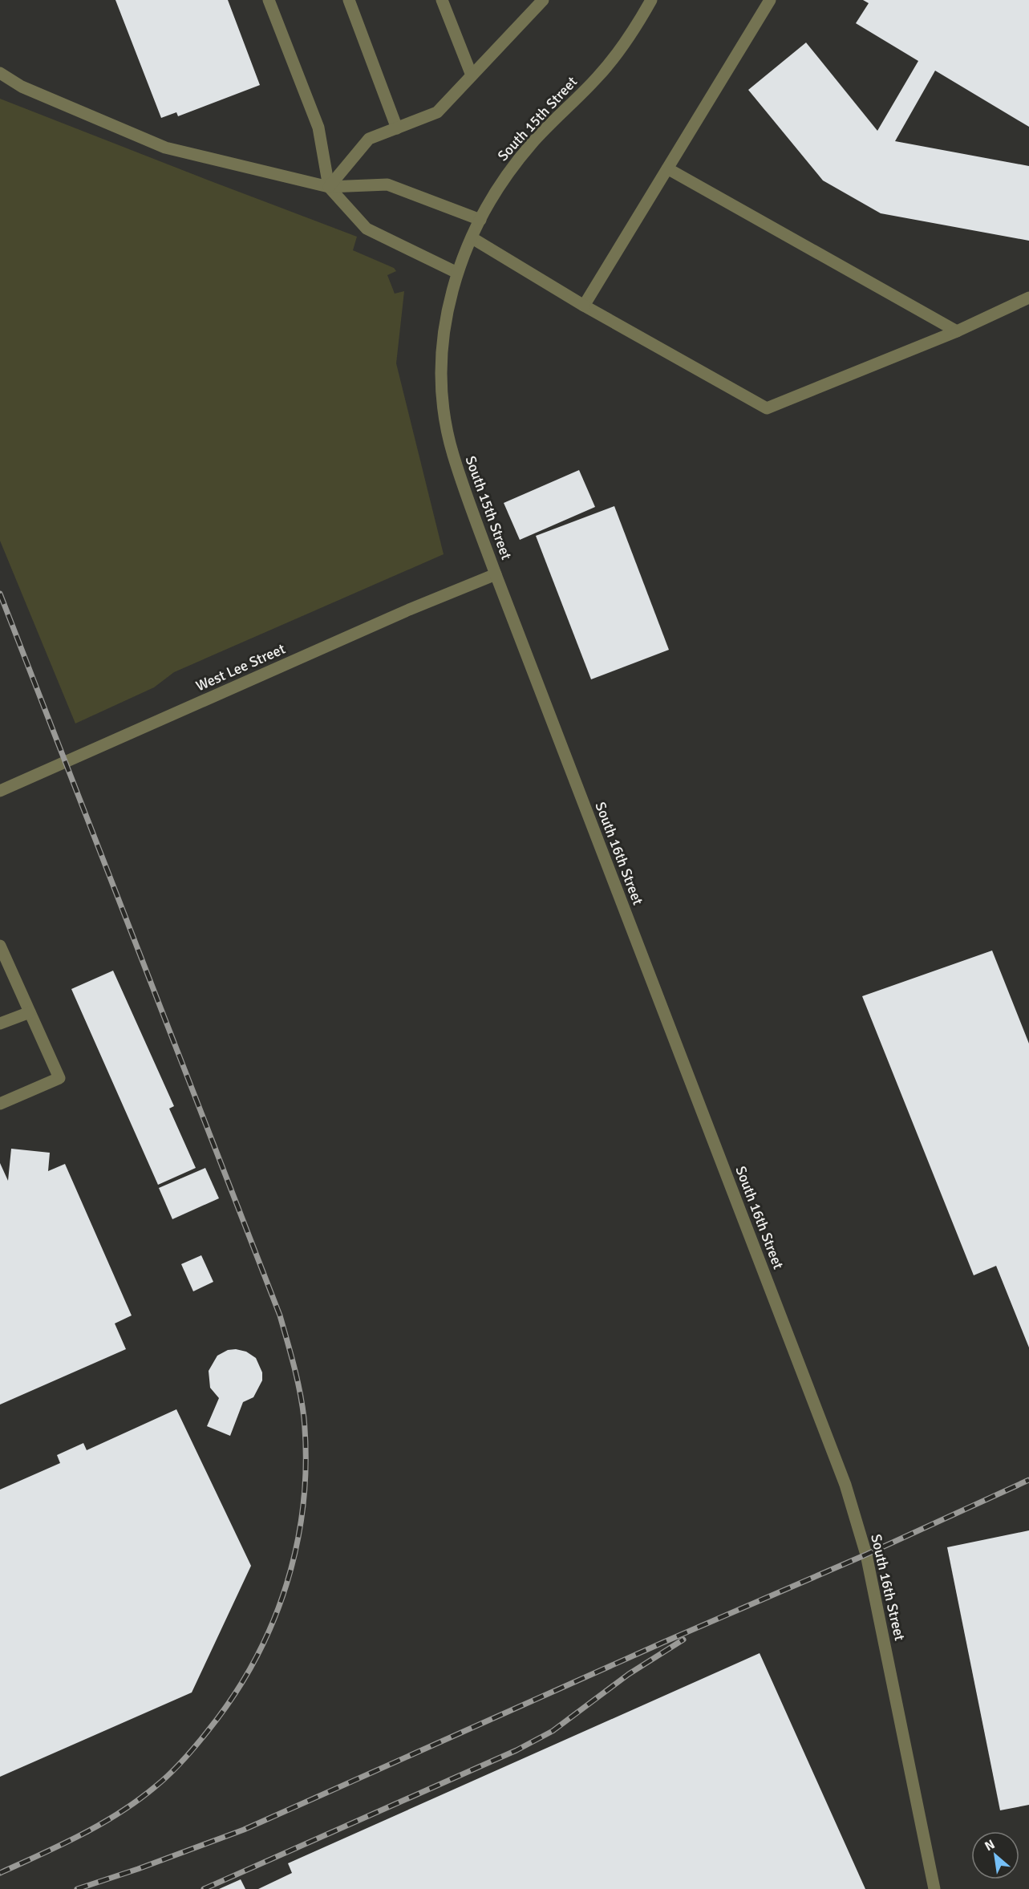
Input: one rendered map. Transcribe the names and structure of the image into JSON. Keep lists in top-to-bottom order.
{
  "streets": {
    "street": ["South 15th Street", "West Lee Street", "South 16th Street"]
  },
  "crossings": [
    ["South 15th Street", "West Lee Street"],
    ["South 15th Street", "South 16th Street"],
    ["West Lee Street", "South 16th Street"]
  ],
  "north": "top left"
}
